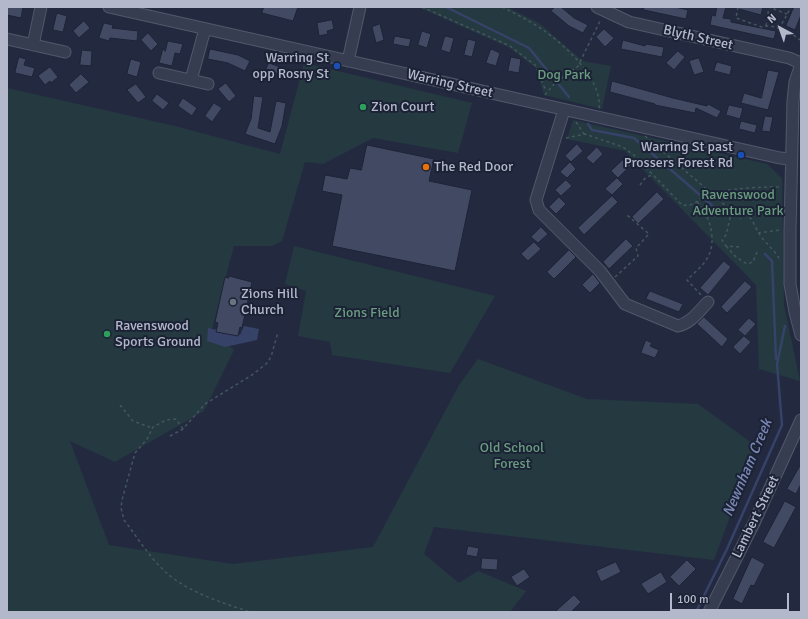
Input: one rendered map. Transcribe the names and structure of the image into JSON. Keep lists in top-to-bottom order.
{
  "streets": {
    "street": ["Blyth Street", "Warring Street", "Lambert Street"]
  },
  "water": ["Newnham Creek"],
  "parks": [
    "Dog Park",
    "Ravenswood Adventure Park",
    "Zions Field",
    "Old School Forest"
  ],
  "places": [
    "Warring St opp Rosny St",
    "Zion Court",
    "Warring St past Prossers Forest Rd",
    "The Red Door",
    "Zions Hill Church",
    "Ravenswood Sports Ground"
  ],
  "scale_bar": "100 m",
  "north": "top left"
}
